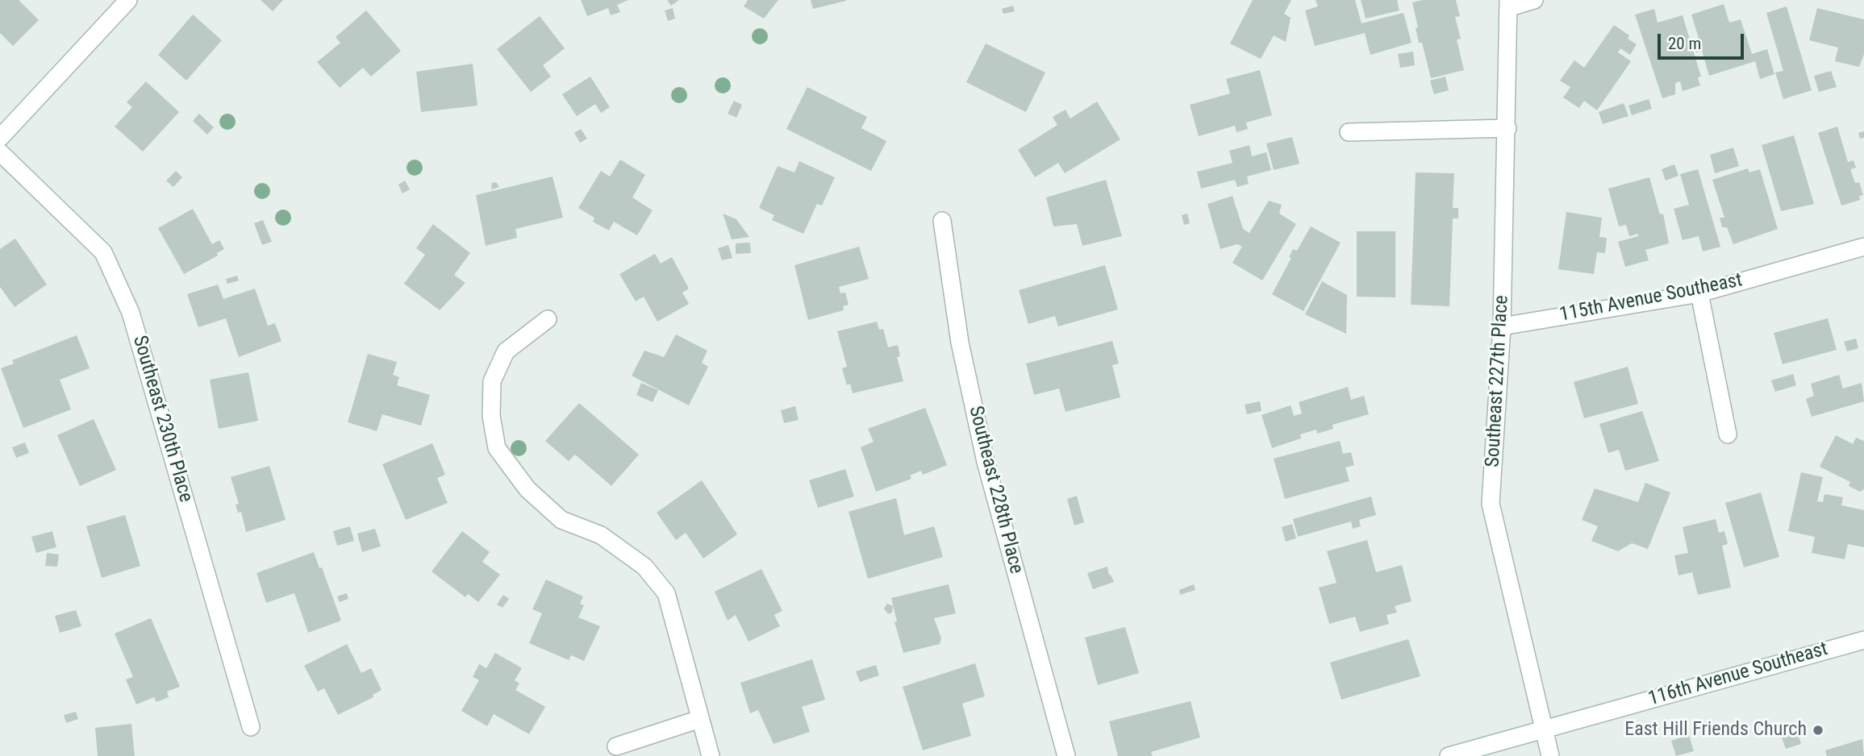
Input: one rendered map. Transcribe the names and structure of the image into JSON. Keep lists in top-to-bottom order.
{
  "streets": {
    "street": [
      "115th Avenue Southeast",
      "Southeast 227th Place",
      "Southeast 230th Place",
      "Southeast 228th Place",
      "116th Avenue Southeast"
    ]
  },
  "crossings": [
    ["115th Avenue Southeast", "Southeast 227th Place"],
    ["Southeast 227th Place", "116th Avenue Southeast"]
  ],
  "places": ["East Hill Friends Church"],
  "scale_bar": "20 m"
}
